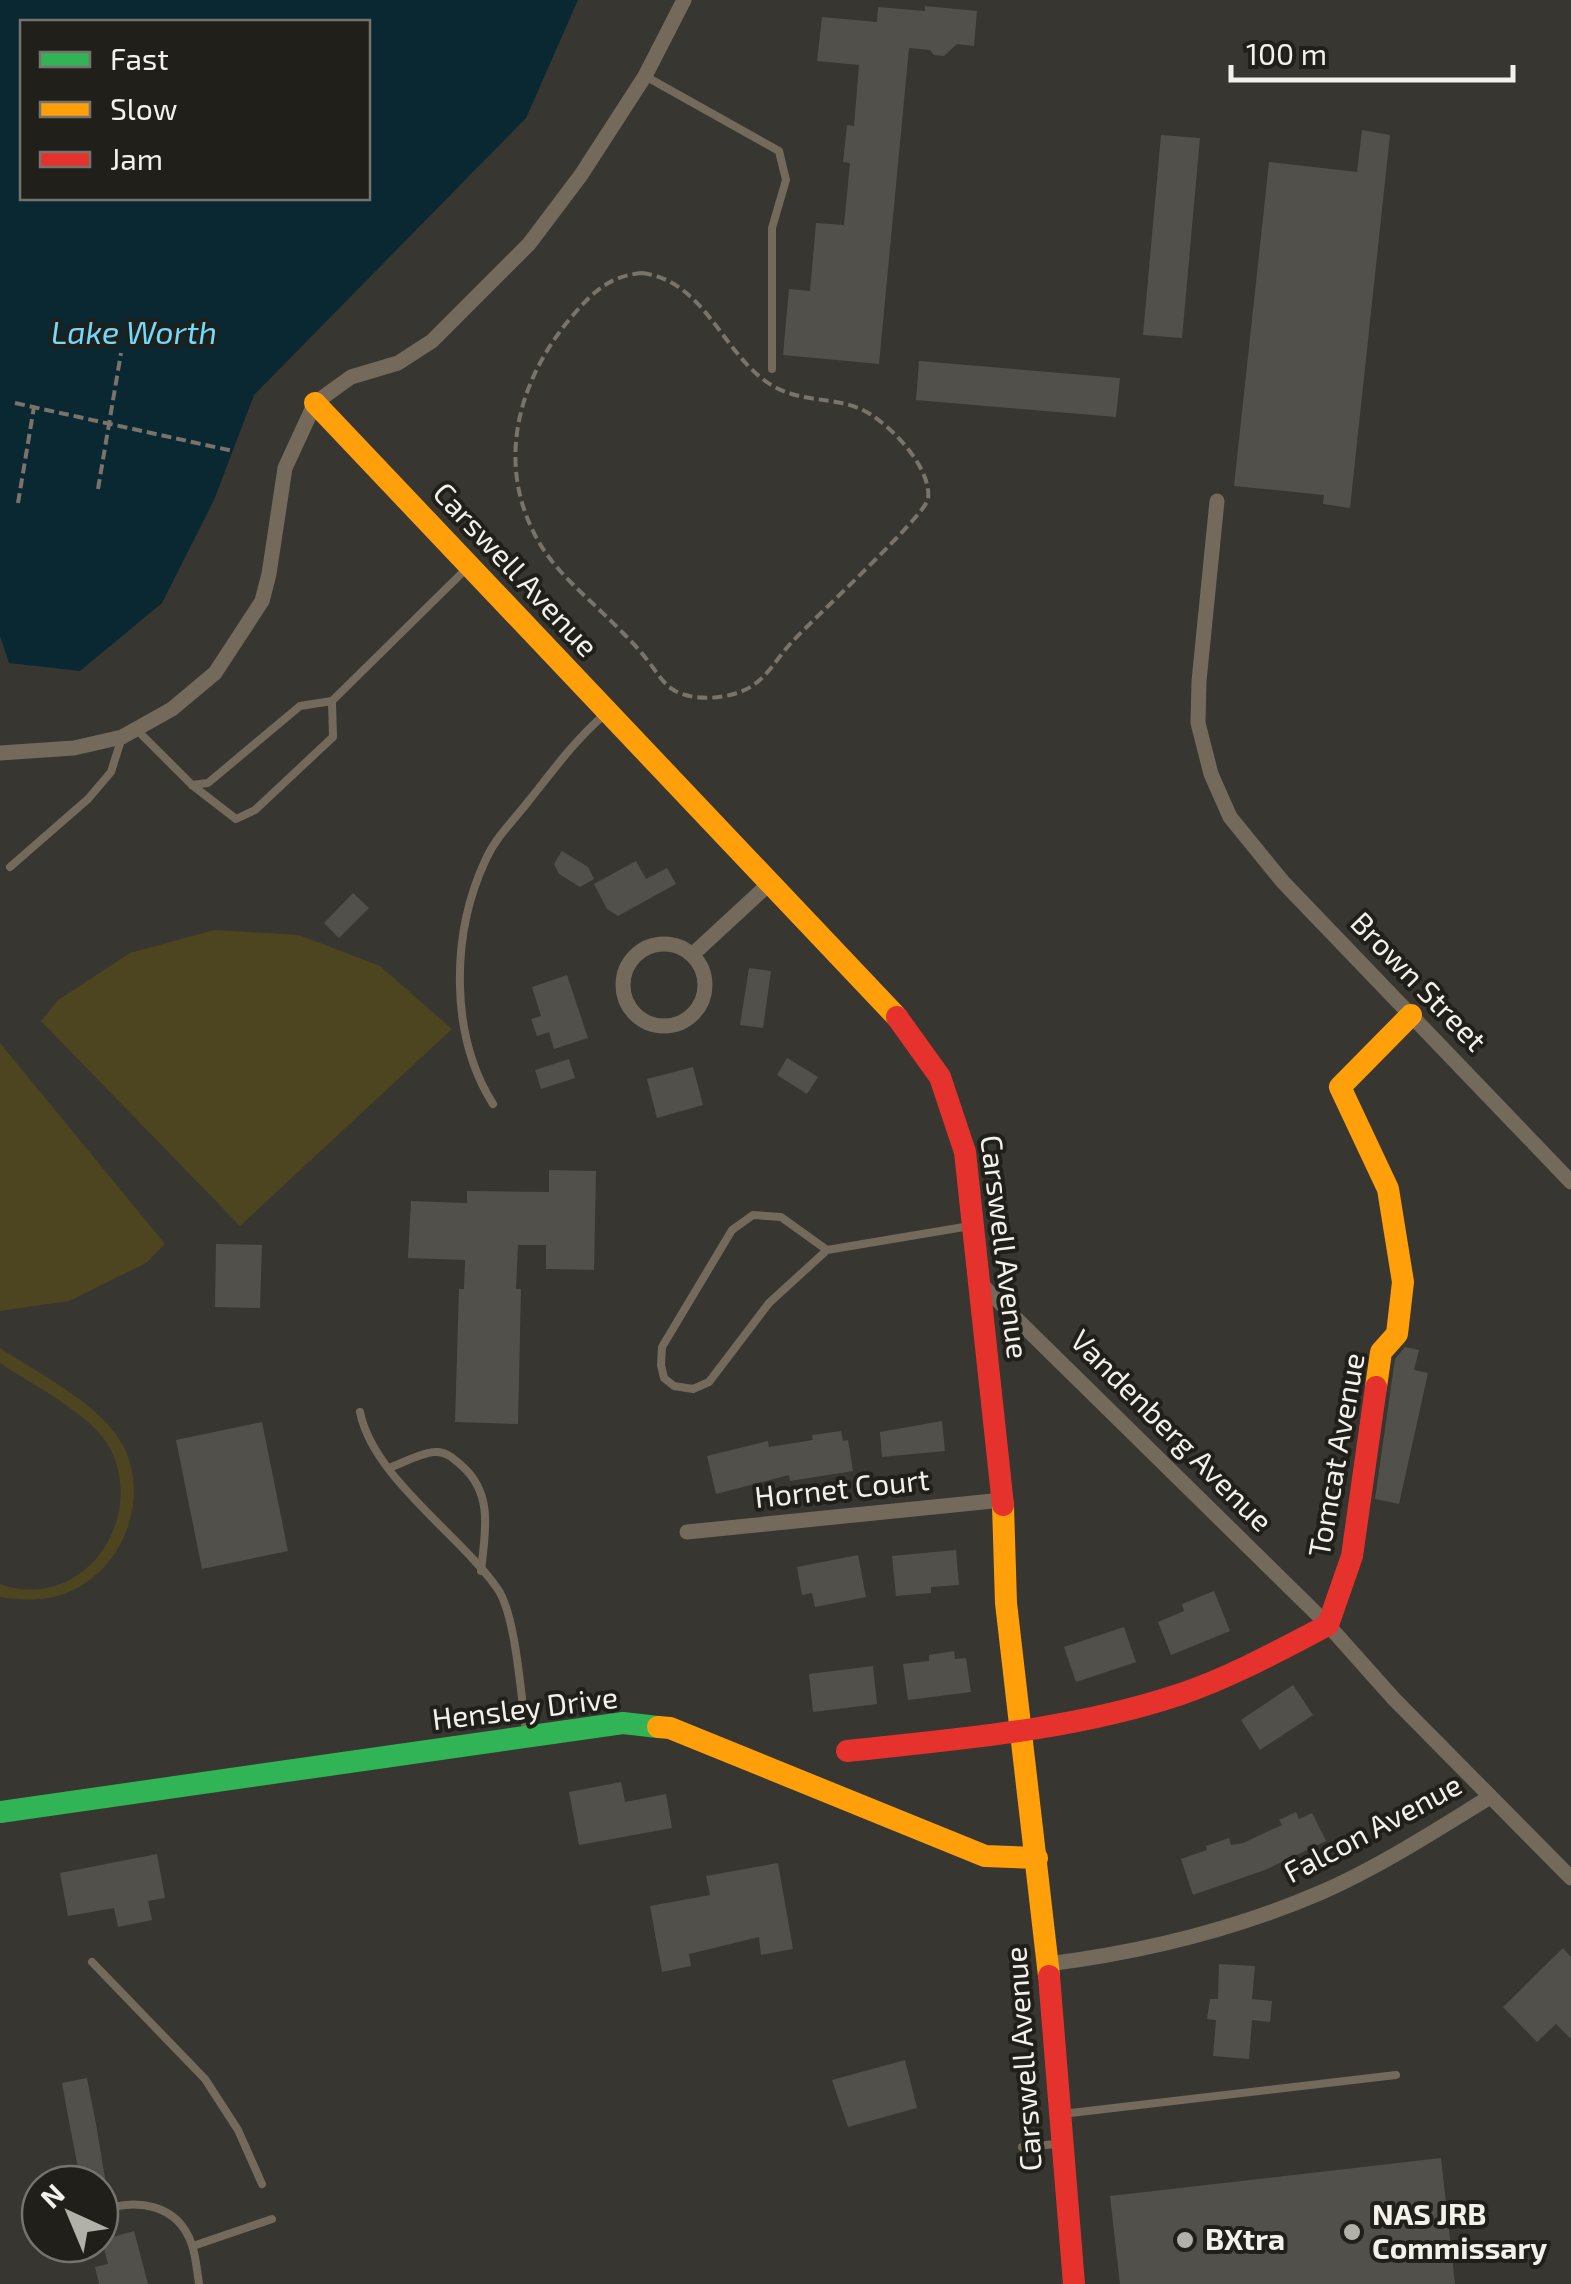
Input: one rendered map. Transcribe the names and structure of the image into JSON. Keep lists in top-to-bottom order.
{
  "streets": {
    "street": [
      "Carswell Avenue",
      "Brown Street",
      "Vandenberg Avenue",
      "Tomcat Avenue",
      "Hornet Court",
      "Hensley Drive",
      "Falcon Avenue"
    ]
  },
  "crossings": [
    ["Carswell Avenue", "Vandenberg Avenue"],
    ["Carswell Avenue", "Hornet Court"],
    ["Carswell Avenue", "Hensley Drive"],
    ["Carswell Avenue", "Falcon Avenue"],
    ["Brown Street", "Tomcat Avenue"],
    ["Vandenberg Avenue", "Tomcat Avenue"],
    ["Vandenberg Avenue", "Falcon Avenue"]
  ],
  "water": ["Lake Worth"],
  "places": ["NAS JRB Commissary", "BXtra"],
  "legend": ["Fast", "Slow", "Jam"],
  "scale_bar": "100 m",
  "north": "top left"
}
